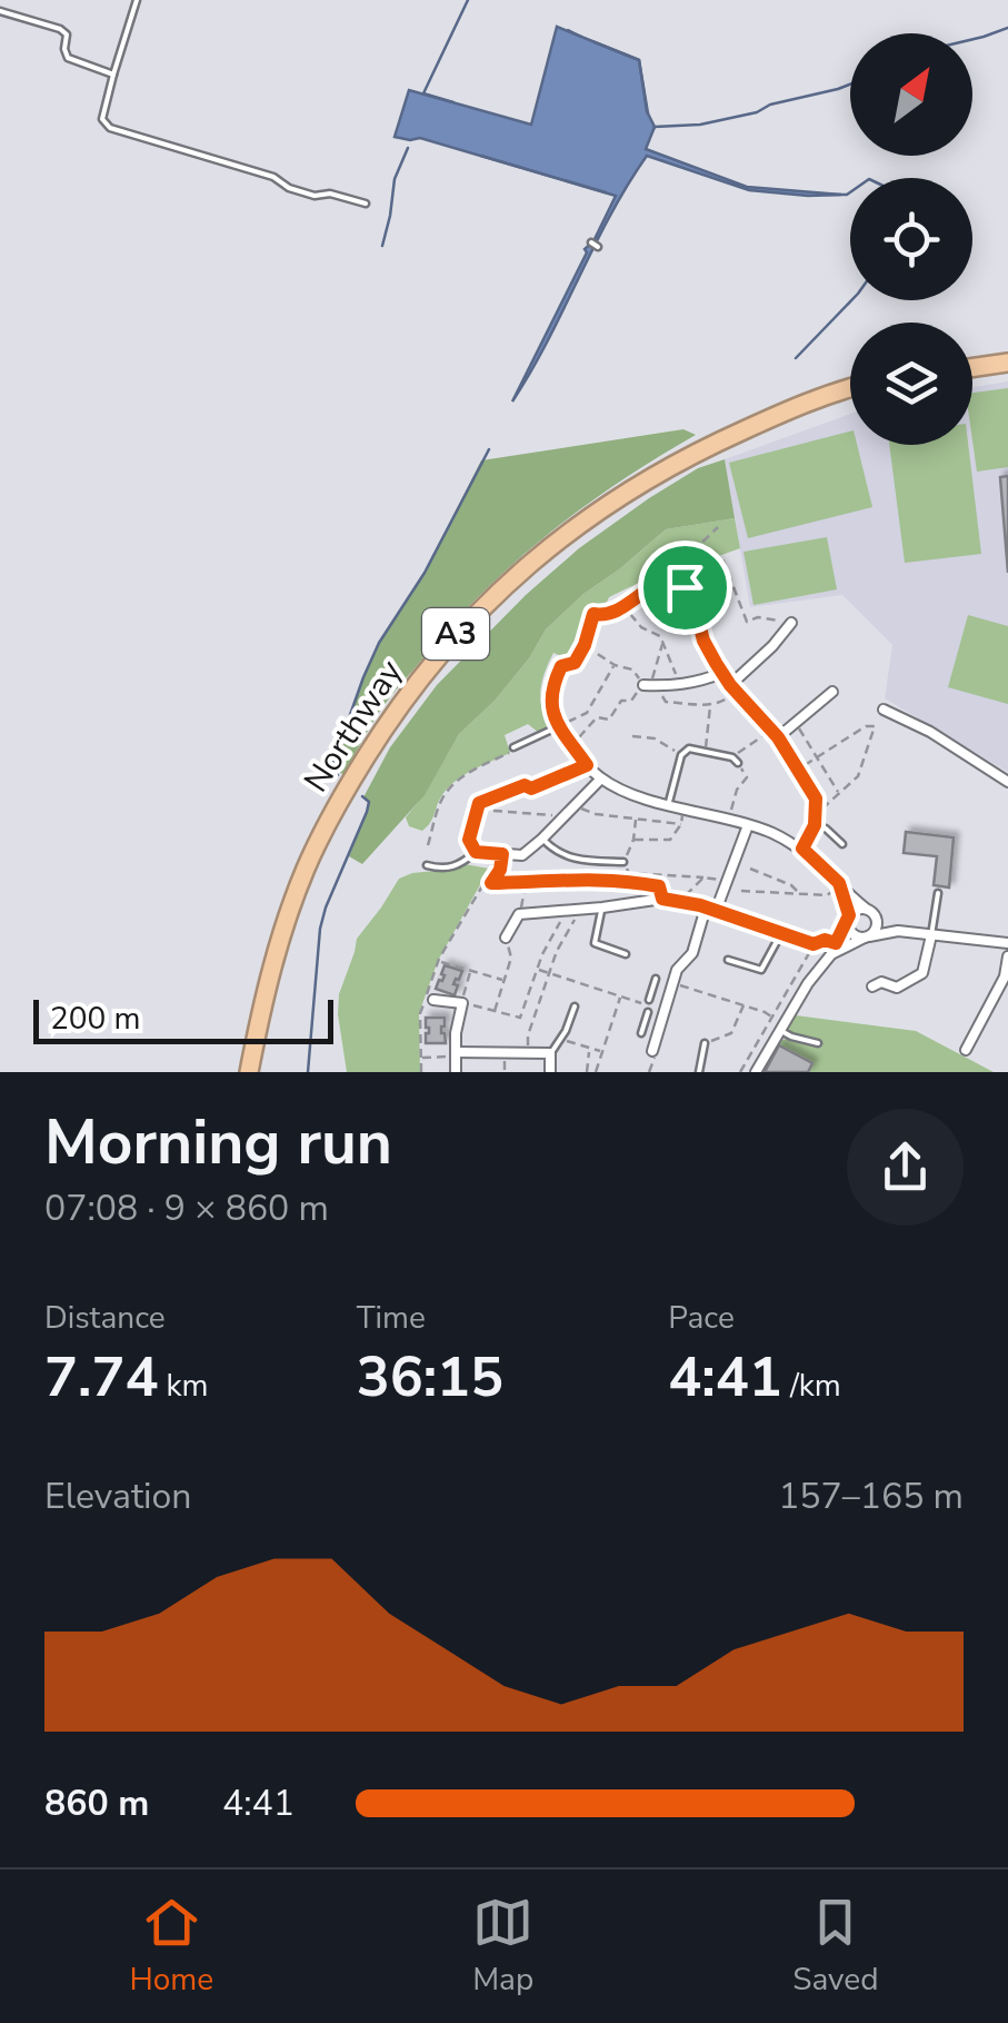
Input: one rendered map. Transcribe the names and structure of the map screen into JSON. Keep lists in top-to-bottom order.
{
  "streets": {
    "highway": ["A3", "Northway"]
  },
  "scale_bar": "200 m",
  "north": "top right",
  "page": {
    "scale": "200 m",
    "heading": ["Morning run", "07:08 · 9 × 860 m"],
    "stats": [
      ["Distance", "7.74 km"],
      ["Time", "36:15"],
      ["Pace", "4:41 /km"]
    ],
    "chart": ["Elevation", "157–165 m"],
    "list": [
      {
        "name": "860 m",
        "note": "4:41"
      }
    ],
    "tabs": ["Home", "Map", "Saved"]
  }
}
